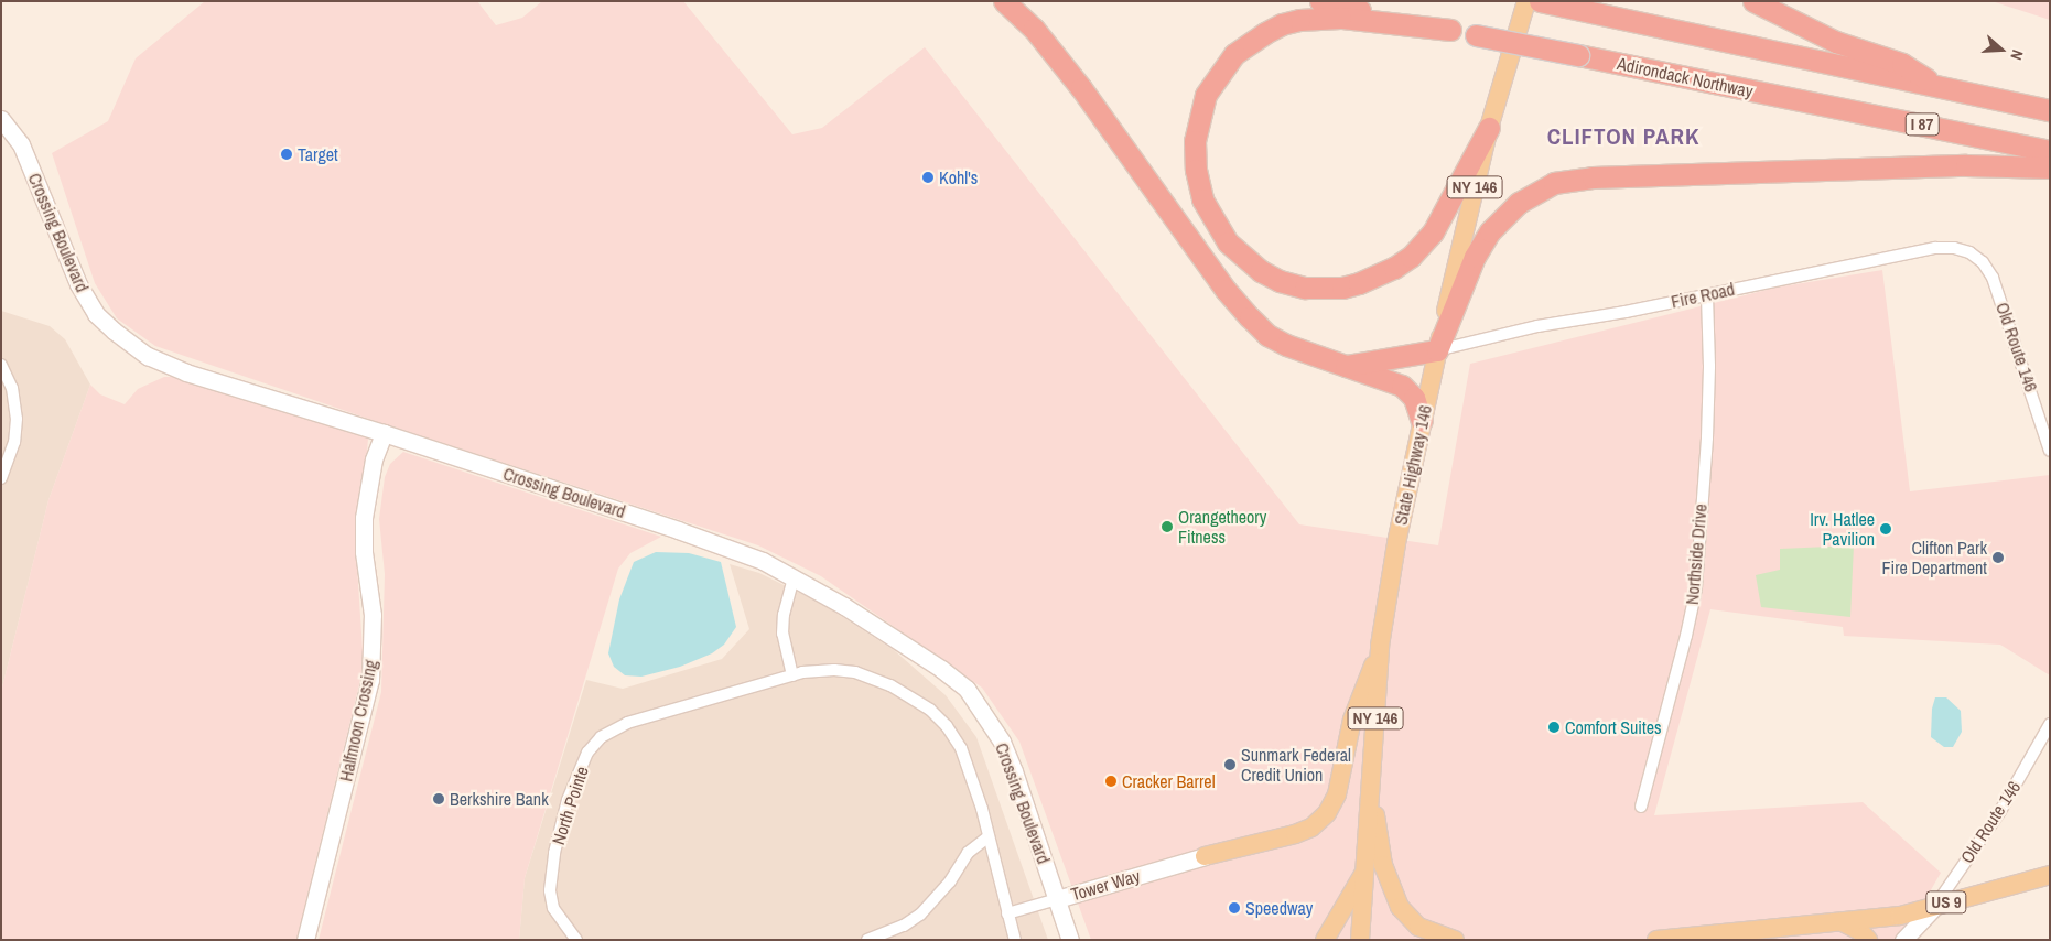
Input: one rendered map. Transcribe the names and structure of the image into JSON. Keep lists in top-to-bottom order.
{
  "streets": {
    "highway": ["Adirondack Northway", "I 87"],
    "main road": ["NY 146", "State Highway 146", "US 9"],
    "street": [
      "Crossing Boulevard",
      "Fire Road",
      "Old Route 146",
      "Northside Drive",
      "Halfmoon Crossing",
      "North Pointe",
      "Tower Way"
    ]
  },
  "crossings": [
    ["Crossing Boulevard", "Halfmoon Crossing"],
    ["Crossing Boulevard", "Tower Way"],
    ["Fire Road", "Old Route 146"],
    ["Fire Road", "State Highway 146"],
    ["Fire Road", "Northside Drive"],
    ["Old Route 146", "US 9"],
    ["North Pointe", "Tower Way"]
  ],
  "districts": ["CLIFTON PARK"],
  "places": [
    "Target",
    "Kohl's",
    "Orangetheory Fitness",
    "Irv. Hatlee Pavilion",
    "Clifton Park Fire Department",
    "Comfort Suites",
    "Sunmark Federal Credit Union",
    "Cracker Barrel",
    "Berkshire Bank",
    "Speedway"
  ],
  "north": "right"
}
